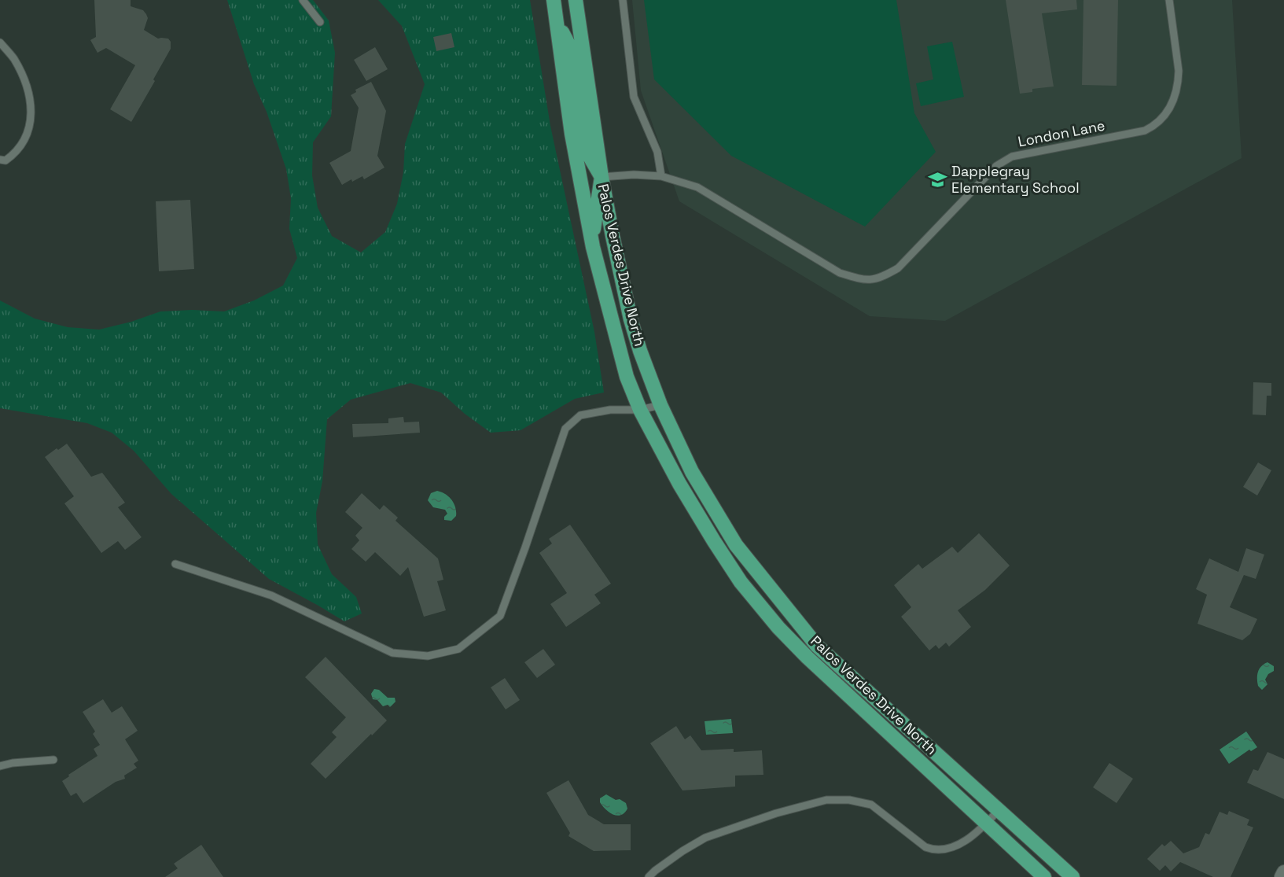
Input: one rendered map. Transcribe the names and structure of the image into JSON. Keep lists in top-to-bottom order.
{
  "streets": {
    "main road": ["Palos Verdes Drive North"],
    "lane": ["London Lane"]
  },
  "crossings": [
    ["London Lane", "Palos Verdes Drive North"]
  ],
  "places": {
    "school or university": ["Dapplegray Elementary School"]
  }
}
